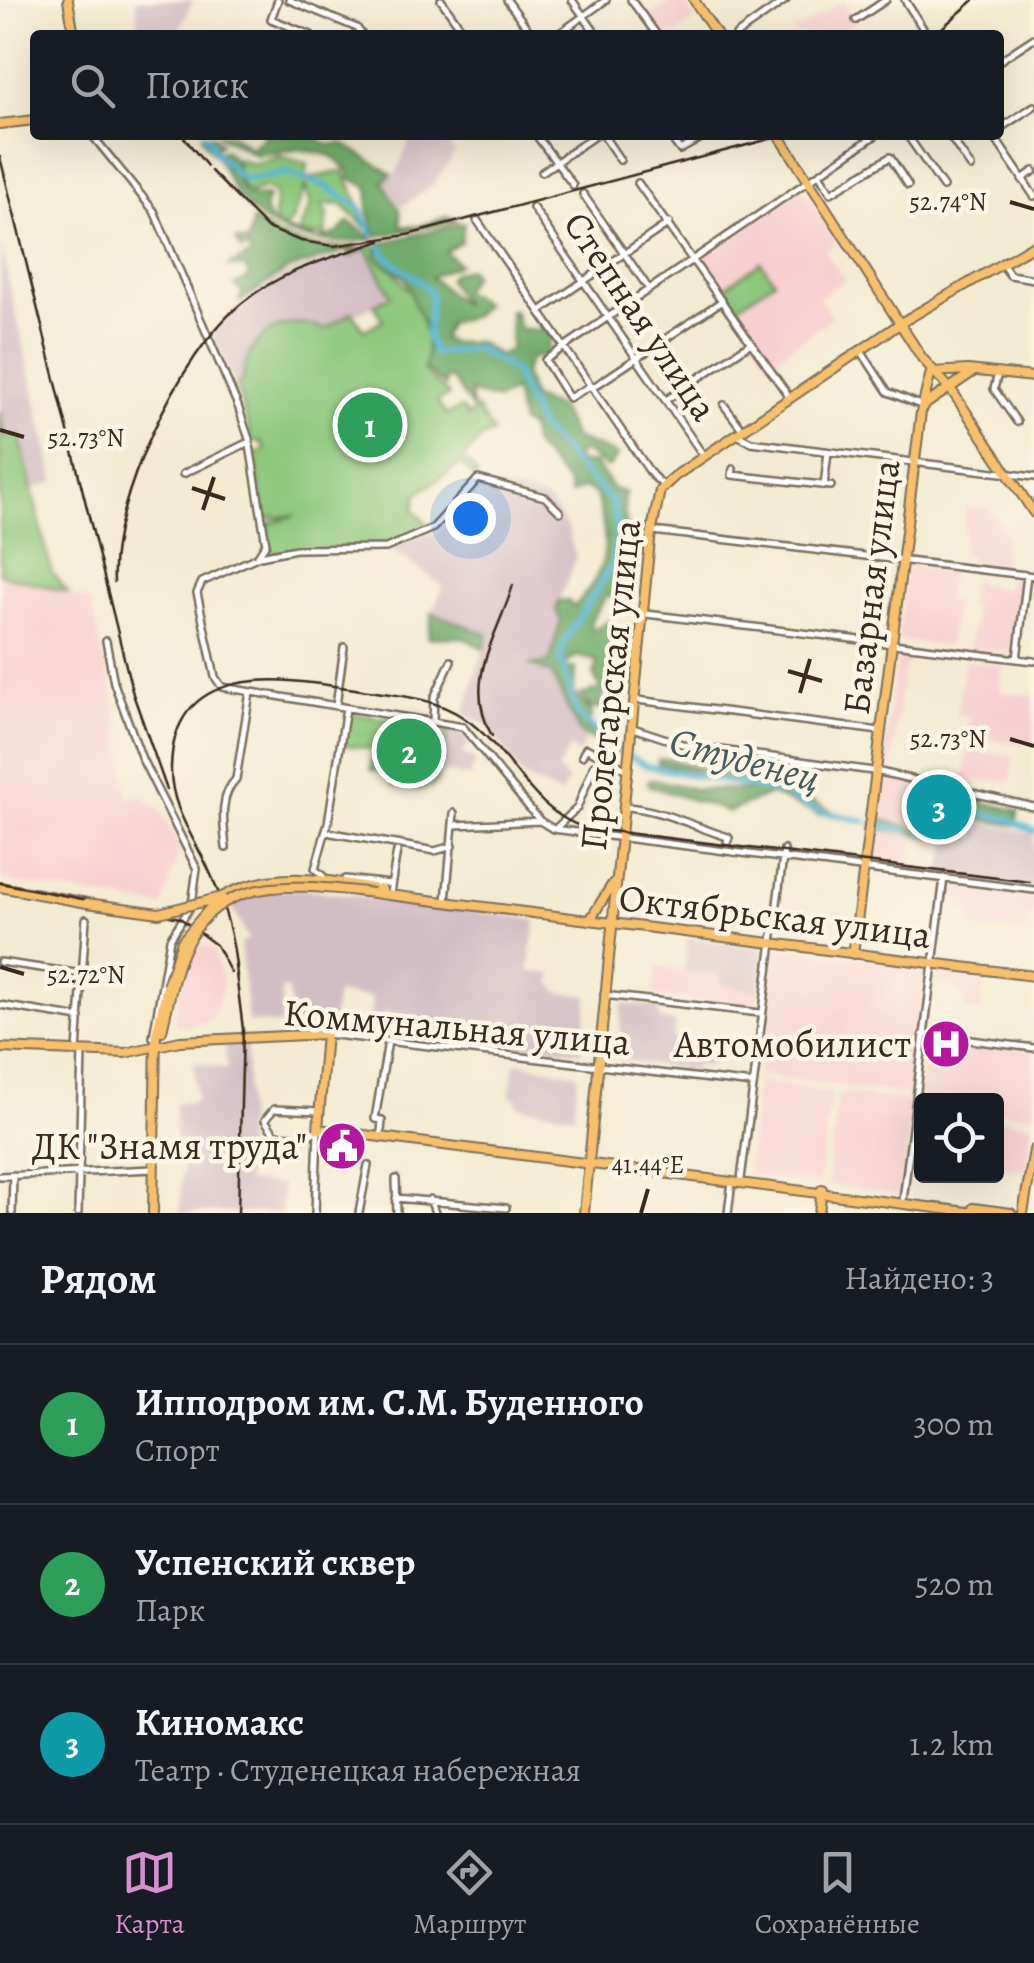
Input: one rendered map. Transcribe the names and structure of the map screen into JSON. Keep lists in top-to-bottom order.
{
  "streets": {
    "main road": [
      "Базарная улица",
      "Пролетарская улица",
      "Октябрьская улица",
      "Коммунальная улица"
    ],
    "street": ["Степная улица"]
  },
  "crossings": [
    ["Степная улица", "Пролетарская улица"],
    ["Базарная улица", "Октябрьская улица"],
    ["Пролетарская улица", "Октябрьская улица"],
    ["Пролетарская улица", "Коммунальная улица"]
  ],
  "water": ["Студенец"],
  "places": {
    "hospital": ["Автомобилист"],
    "public building": ["ДК \"Знамя труда\""]
  },
  "page": {
    "search": "Поиск",
    "pins": ["1", "2", "3"],
    "heading": ["Рядом", "Найдено: 3"],
    "list": [
      {
        "mark": "1",
        "name": "Ипподром им. С.М. Буденного",
        "note": "Спорт",
        "value": "300 m"
      },
      {
        "mark": "2",
        "name": "Успенский сквер",
        "note": "Парк",
        "value": "520 m"
      },
      {
        "mark": "3",
        "name": "Киномакс",
        "note": "Театр · Студенецкая набережная",
        "value": "1.2 km"
      }
    ],
    "nav": ["Карта", "Маршрут", "Сохранённые"]
  },
  "coordinates": [
    "52.74°N",
    "52.73°N",
    "52.72°N",
    "41.44°E"
  ]
}
